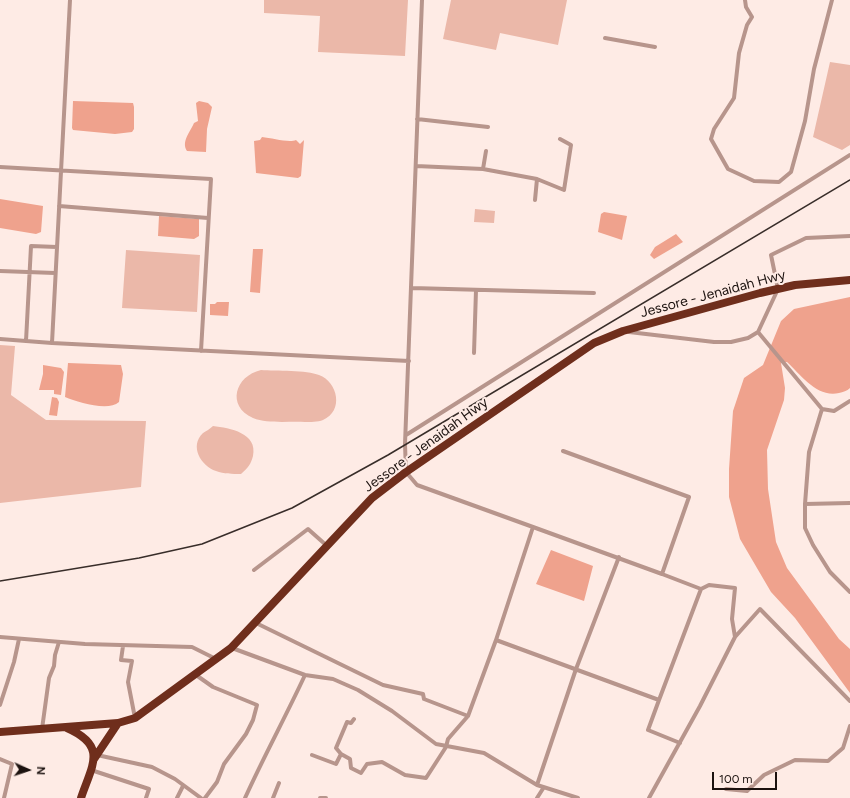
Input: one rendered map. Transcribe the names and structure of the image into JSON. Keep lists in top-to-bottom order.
{
  "streets": {
    "highway": ["Jessore - Jenaidah Hwy"]
  },
  "scale_bar": "100 m",
  "north": "right"
}
